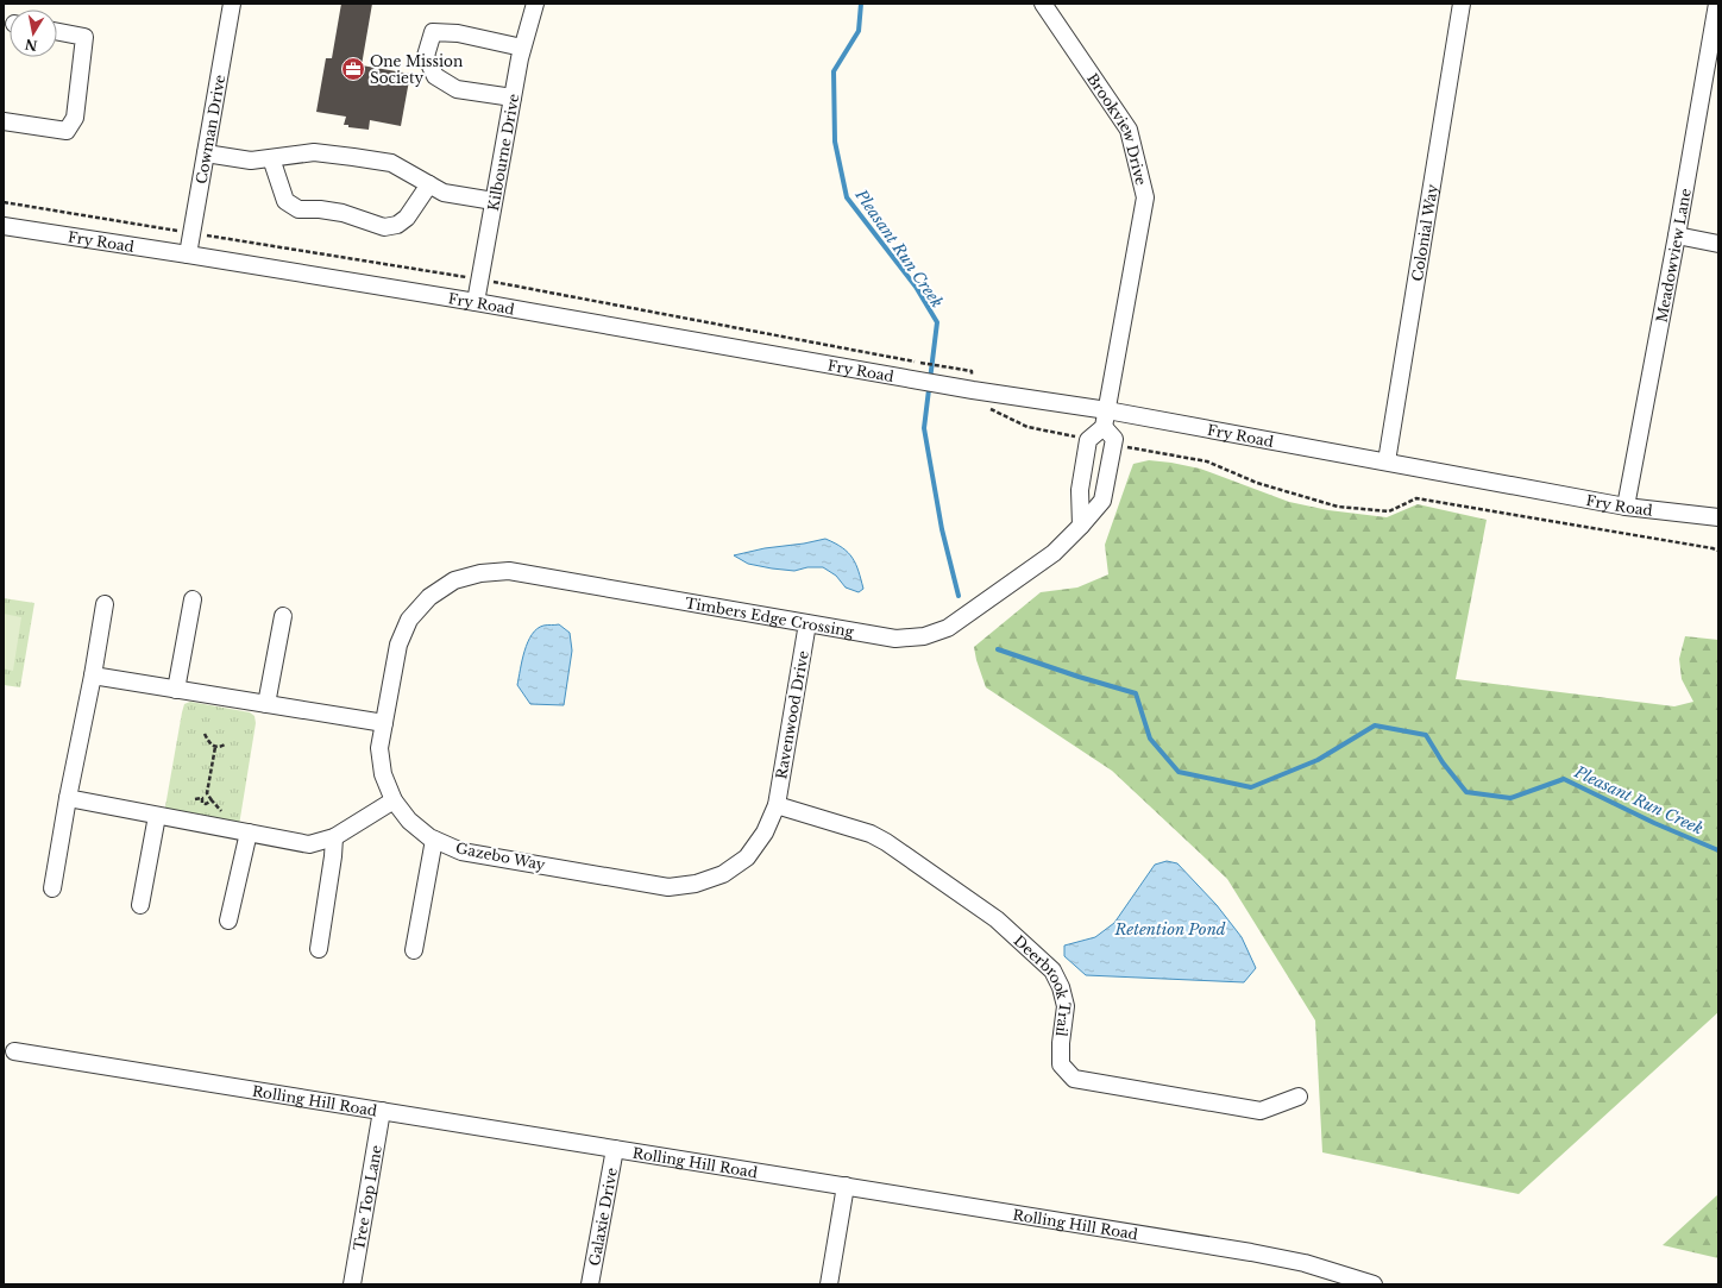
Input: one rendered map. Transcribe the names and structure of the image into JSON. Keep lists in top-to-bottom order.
{
  "streets": {
    "street": [
      "Cowman Drive",
      "Brookview Drive",
      "Kilbourne Drive",
      "Colonial Way",
      "Fry Road",
      "Meadowview Lane",
      "Timbers Edge Crossing",
      "Ravenwood Drive",
      "Gazebo Way",
      "Deerbrook Trail",
      "Rolling Hill Road",
      "Tree Top Lane",
      "Galaxie Drive"
    ]
  },
  "crossings": [
    ["Cowman Drive", "Fry Road"],
    ["Brookview Drive", "Fry Road"],
    ["Kilbourne Drive", "Fry Road"],
    ["Colonial Way", "Fry Road"],
    ["Fry Road", "Meadowview Lane"],
    ["Timbers Edge Crossing", "Ravenwood Drive"],
    ["Timbers Edge Crossing", "Gazebo Way"],
    ["Ravenwood Drive", "Gazebo Way"],
    ["Ravenwood Drive", "Deerbrook Trail"],
    ["Gazebo Way", "Deerbrook Trail"],
    ["Rolling Hill Road", "Tree Top Lane"],
    ["Rolling Hill Road", "Galaxie Drive"]
  ],
  "water": ["Pleasant Run Creek", "Retention Pond"],
  "places": {
    "office": ["One Mission Society"]
  },
  "north": "bottom"
}
